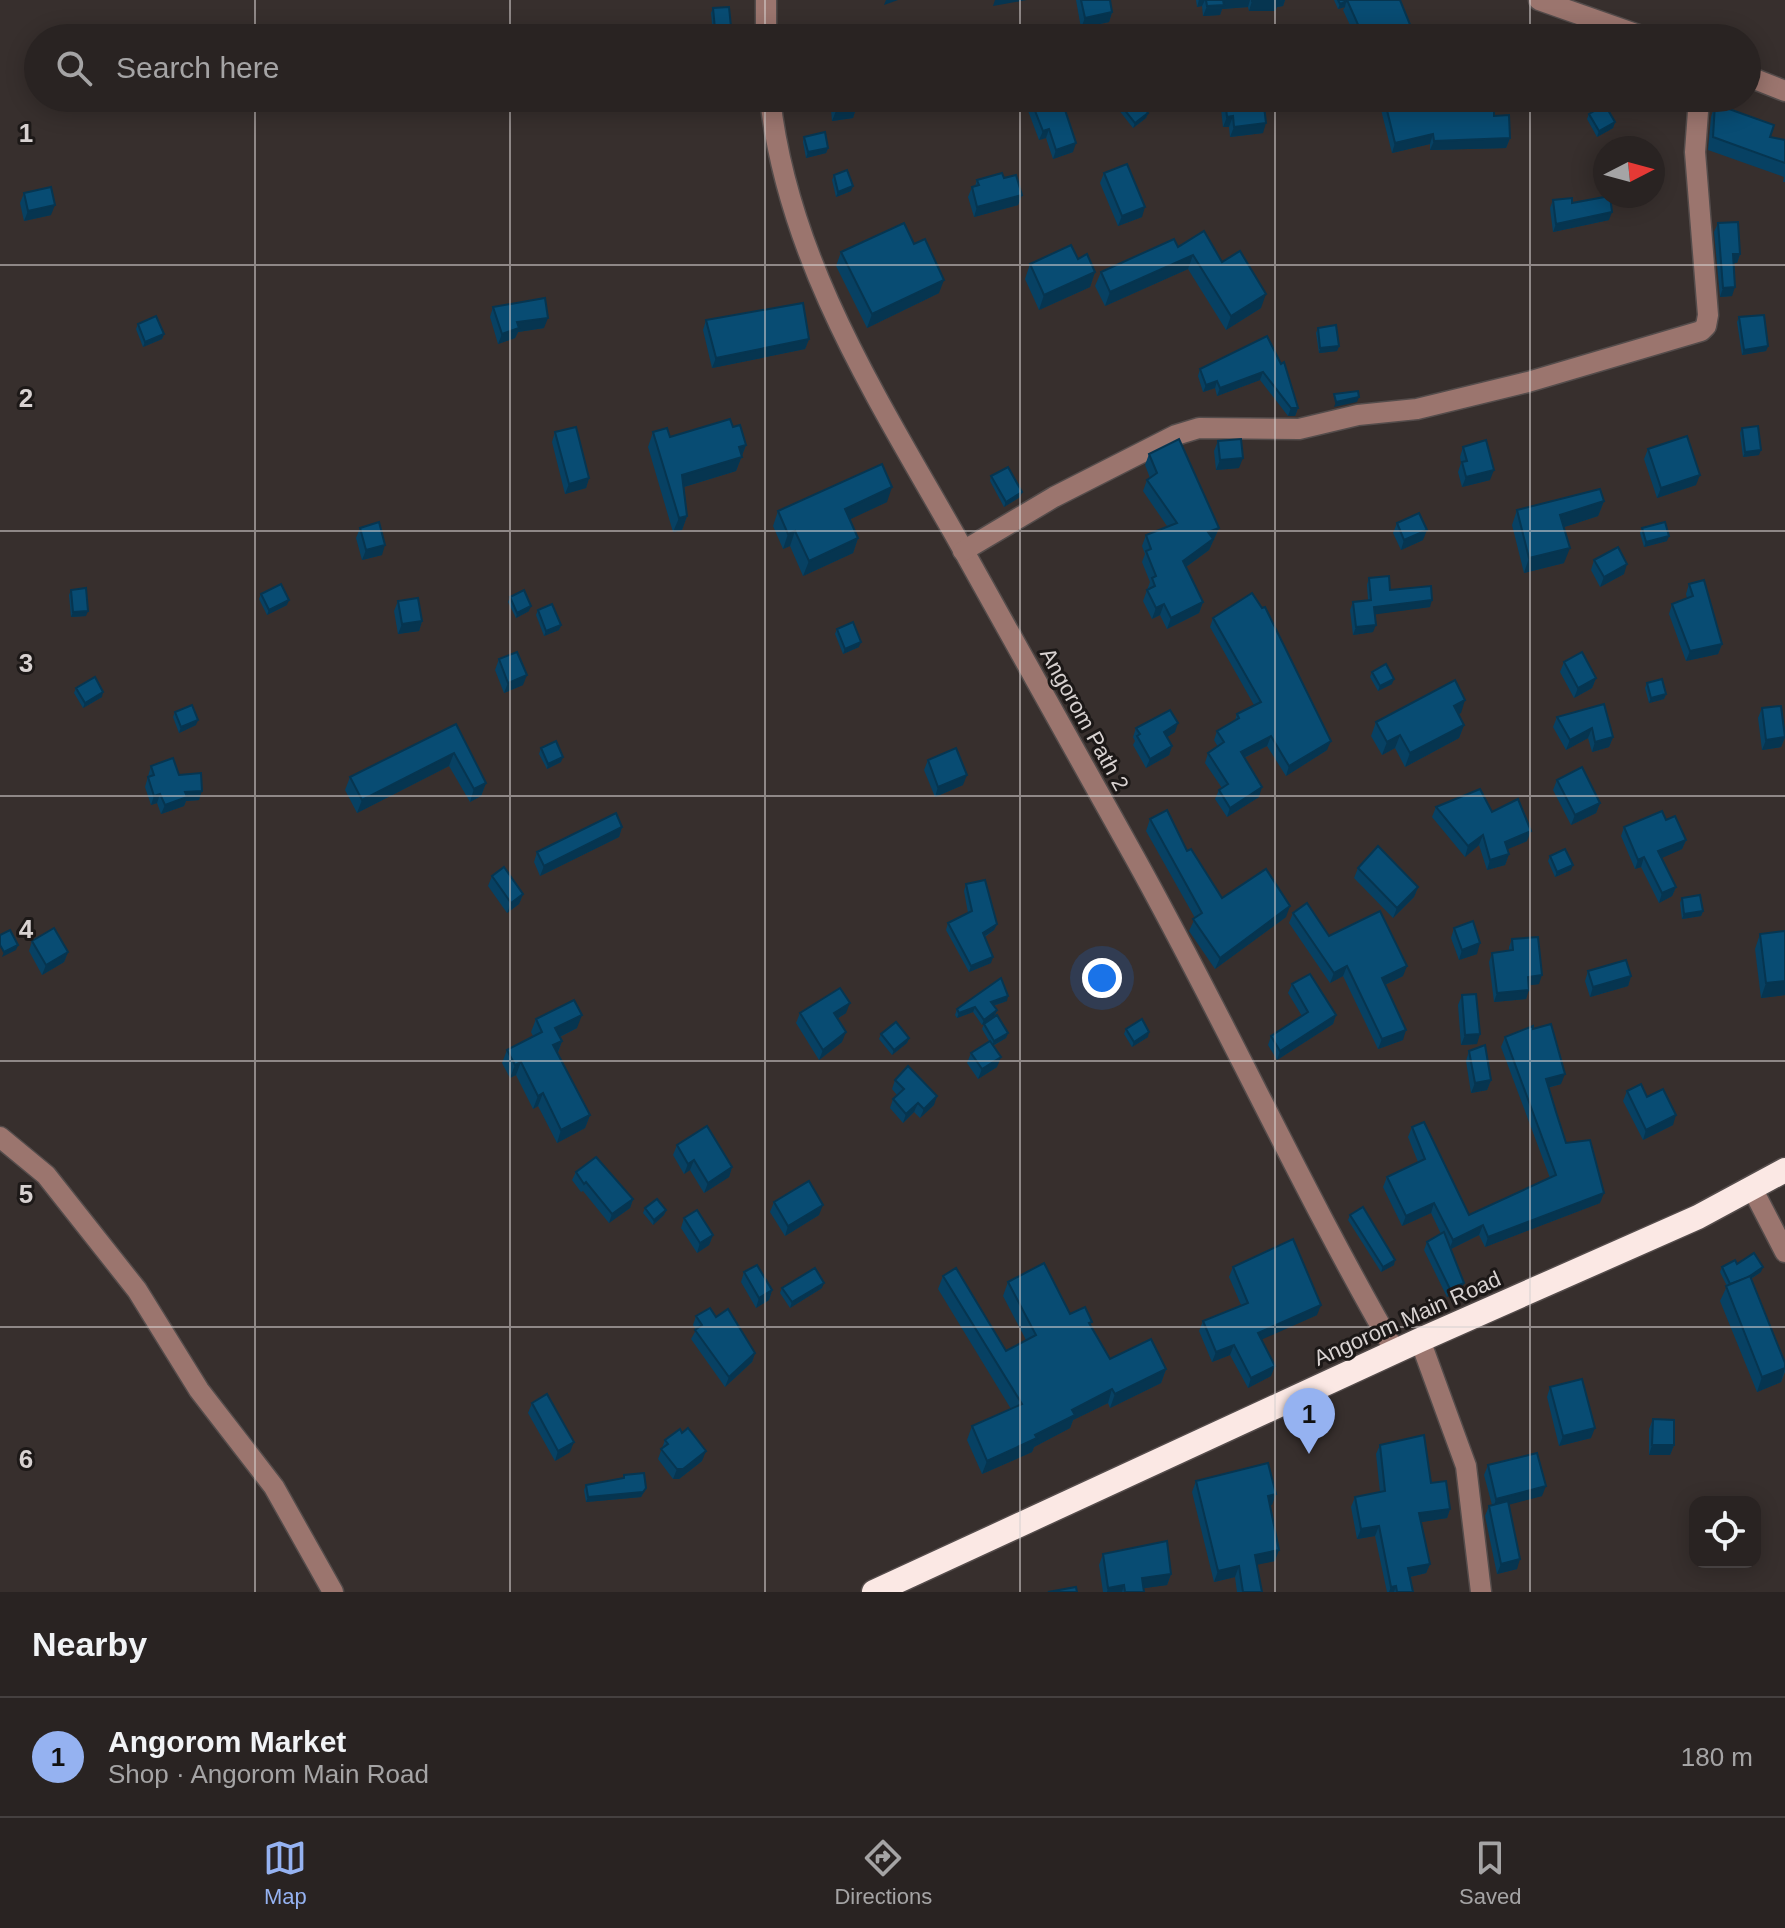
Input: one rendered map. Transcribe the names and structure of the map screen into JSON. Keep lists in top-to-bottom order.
{
  "streets": {
    "highway": ["Angorom Main Road"],
    "street": ["Angorom Path 2"]
  },
  "crossings": [
    ["Angorom Path 2", "Angorom Main Road"]
  ],
  "north": "right",
  "page": {
    "search": "Search here",
    "pins": "1",
    "heading": "Nearby",
    "list": [
      {
        "mark": "1",
        "name": "Angorom Market",
        "note": "Shop · Angorom Main Road",
        "value": "180 m"
      }
    ],
    "nav": ["Map", "Directions", "Saved"]
  },
  "grid": {
    "rows": [
      "1",
      "2",
      "3",
      "4",
      "5",
      "6"
    ]
  }
}
